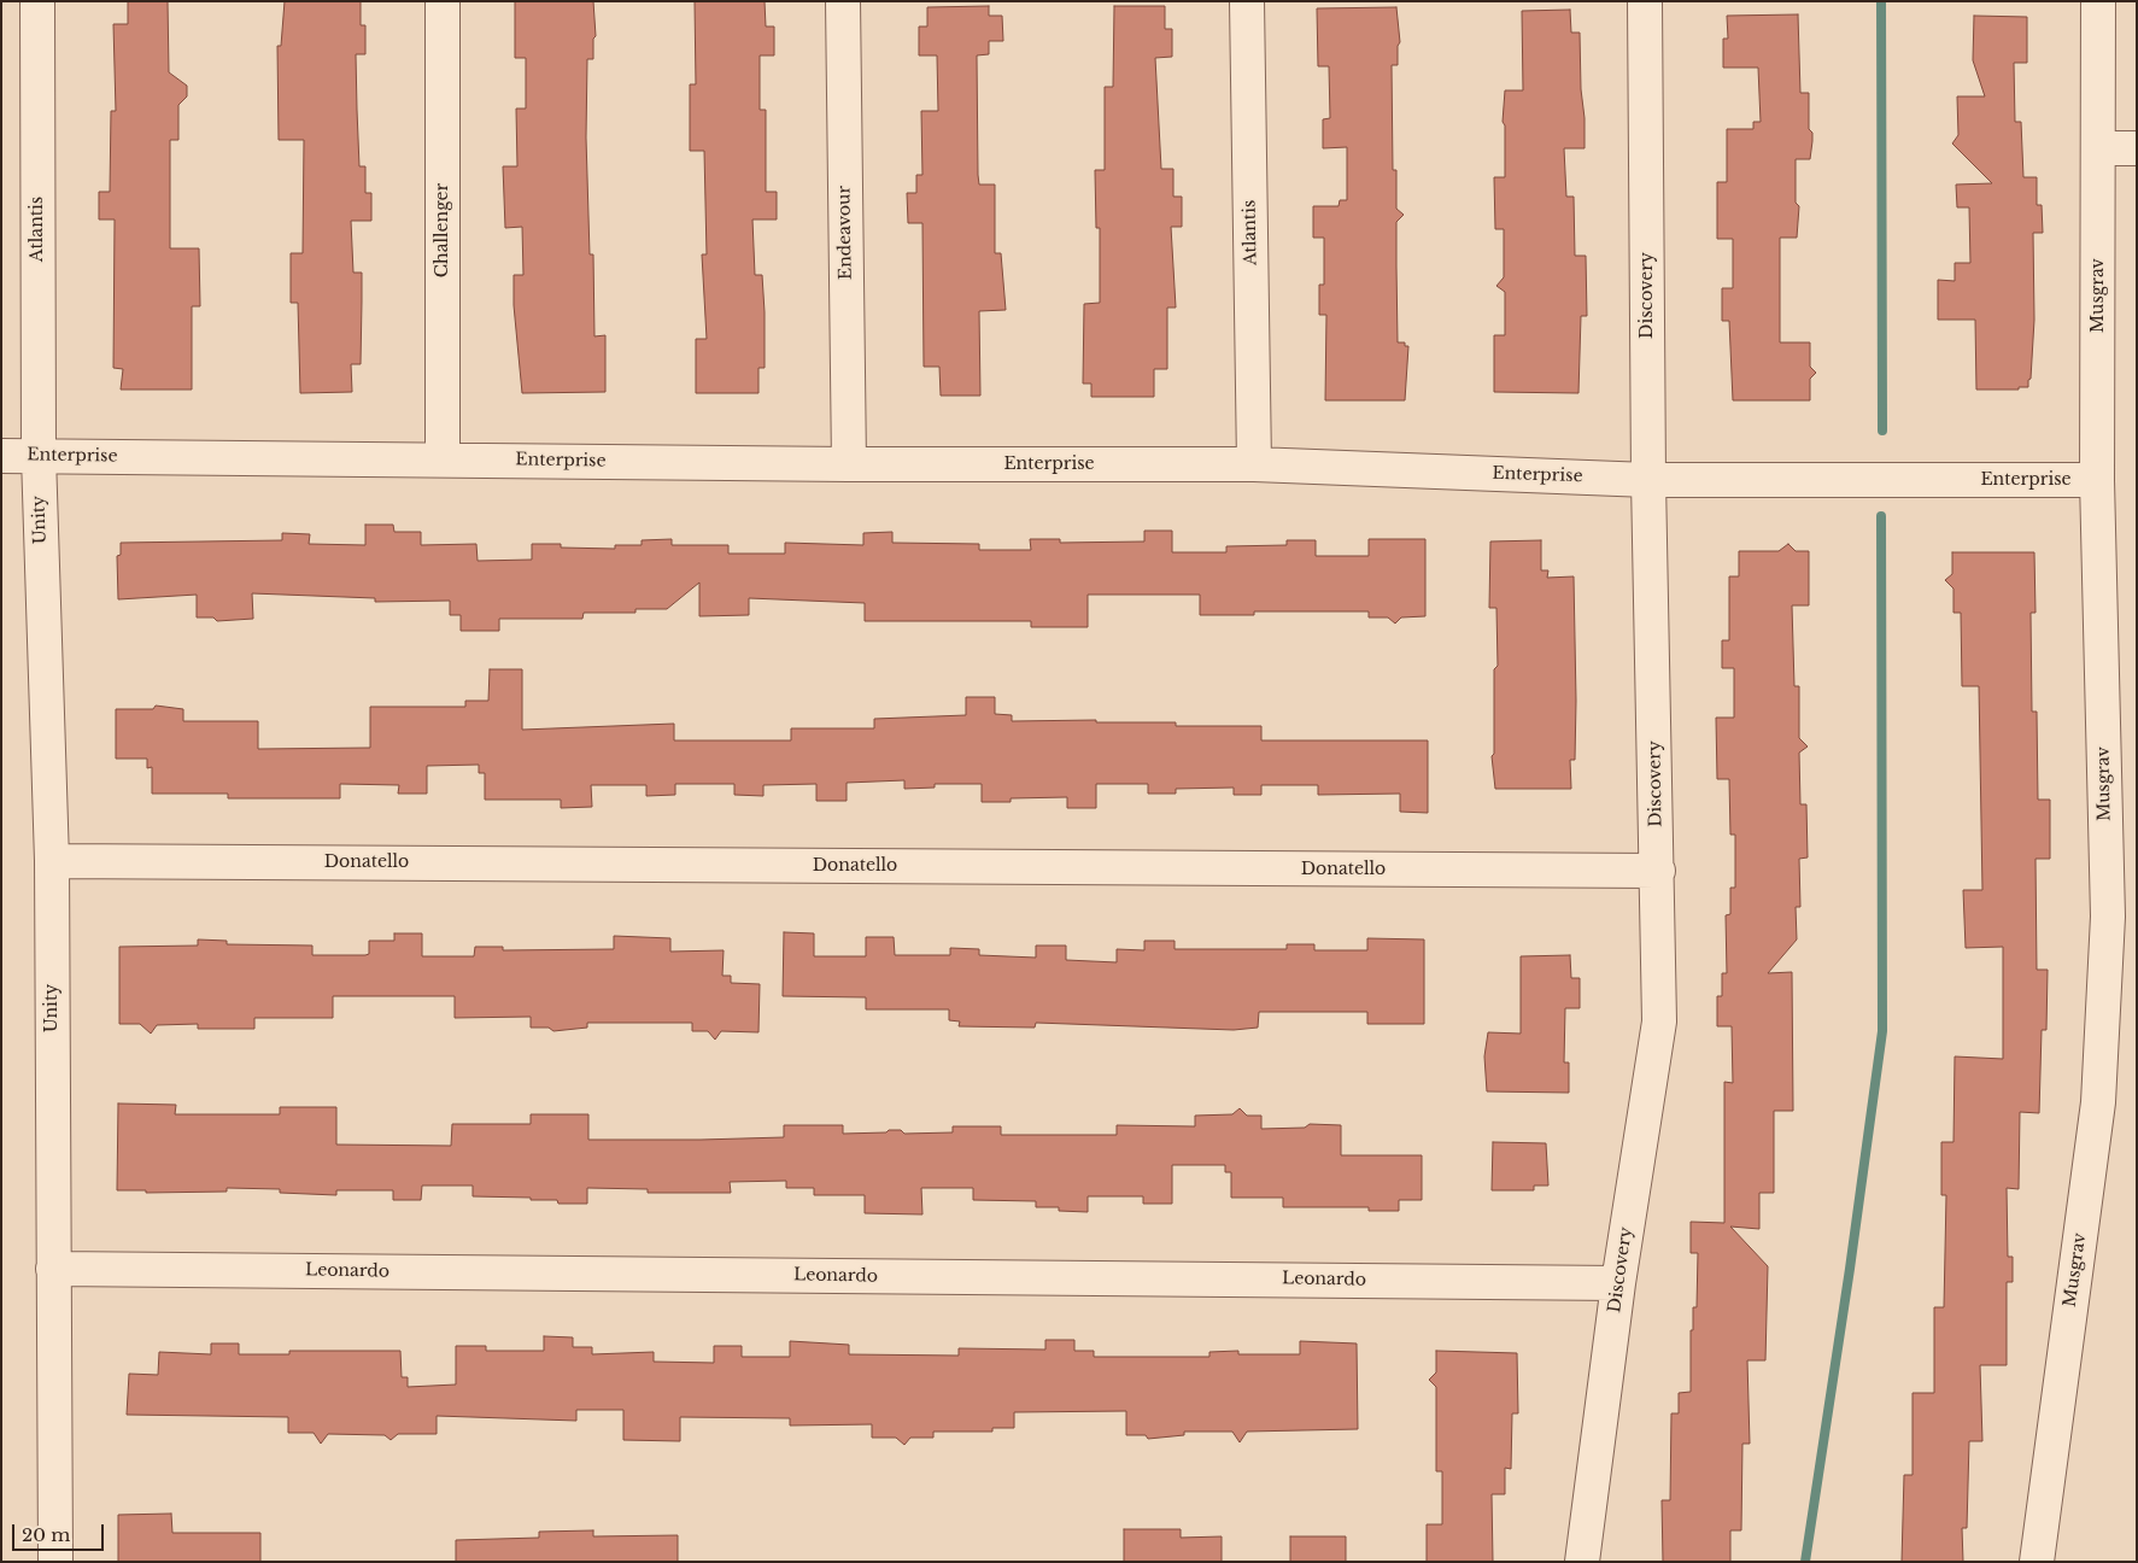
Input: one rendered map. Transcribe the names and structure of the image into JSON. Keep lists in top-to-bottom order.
{
  "streets": {
    "street": [
      "Atlantis",
      "Challenger",
      "Endeavour",
      "Discovery",
      "Musgrav",
      "Enterprise",
      "Unity",
      "Donatello",
      "Leonardo"
    ]
  },
  "crossings": [
    ["Atlantis", "Enterprise"],
    ["Atlantis", "Unity"],
    ["Challenger", "Enterprise"],
    ["Endeavour", "Enterprise"],
    ["Discovery", "Enterprise"],
    ["Discovery", "Donatello"],
    ["Discovery", "Leonardo"],
    ["Musgrav", "Enterprise"],
    ["Enterprise", "Unity"],
    ["Unity", "Donatello"],
    ["Unity", "Leonardo"]
  ],
  "scale_bar": "20 m"
}
